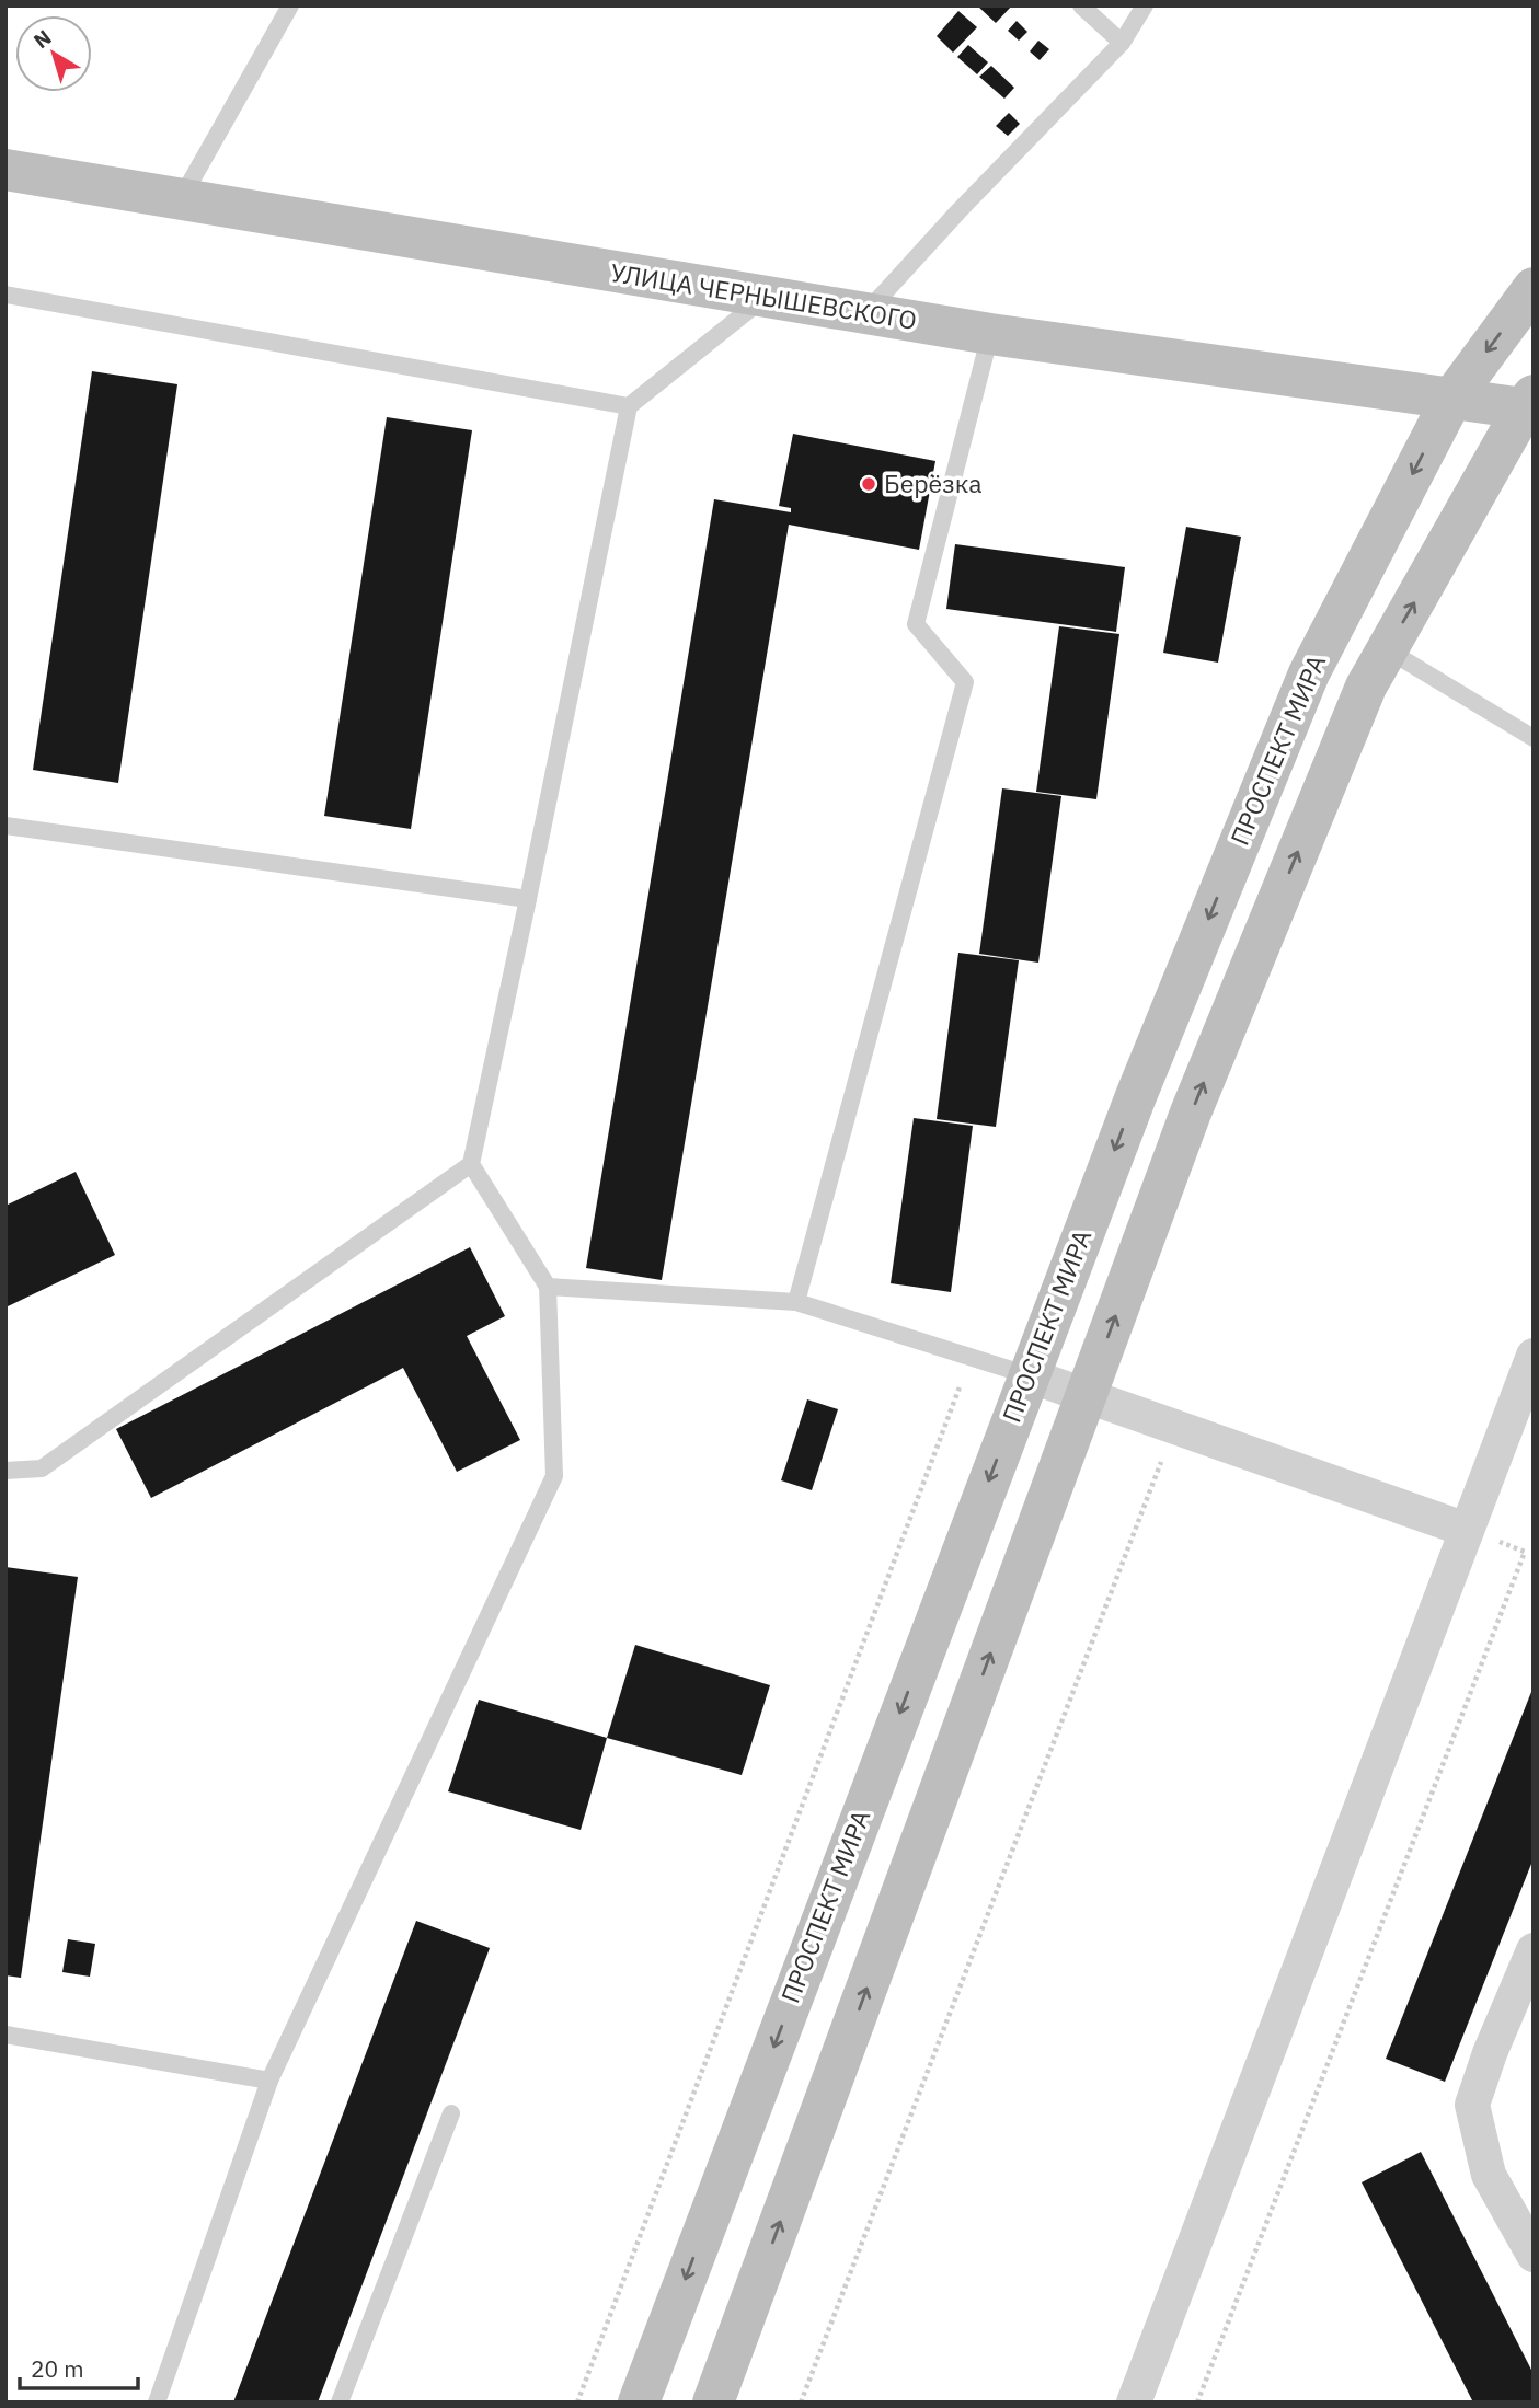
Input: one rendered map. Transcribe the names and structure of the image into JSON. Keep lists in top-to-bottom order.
{
  "streets": {
    "main road": ["УЛИЦА ЧЕРНЫШЕВСКОГО", "ПРОСПЕКТ МИРА"]
  },
  "crossings": [
    ["УЛИЦА ЧЕРНЫШЕВСКОГО", "ПРОСПЕКТ МИРА"]
  ],
  "places": ["Берёзка"],
  "scale_bar": "20 m",
  "north": "top left"
}
